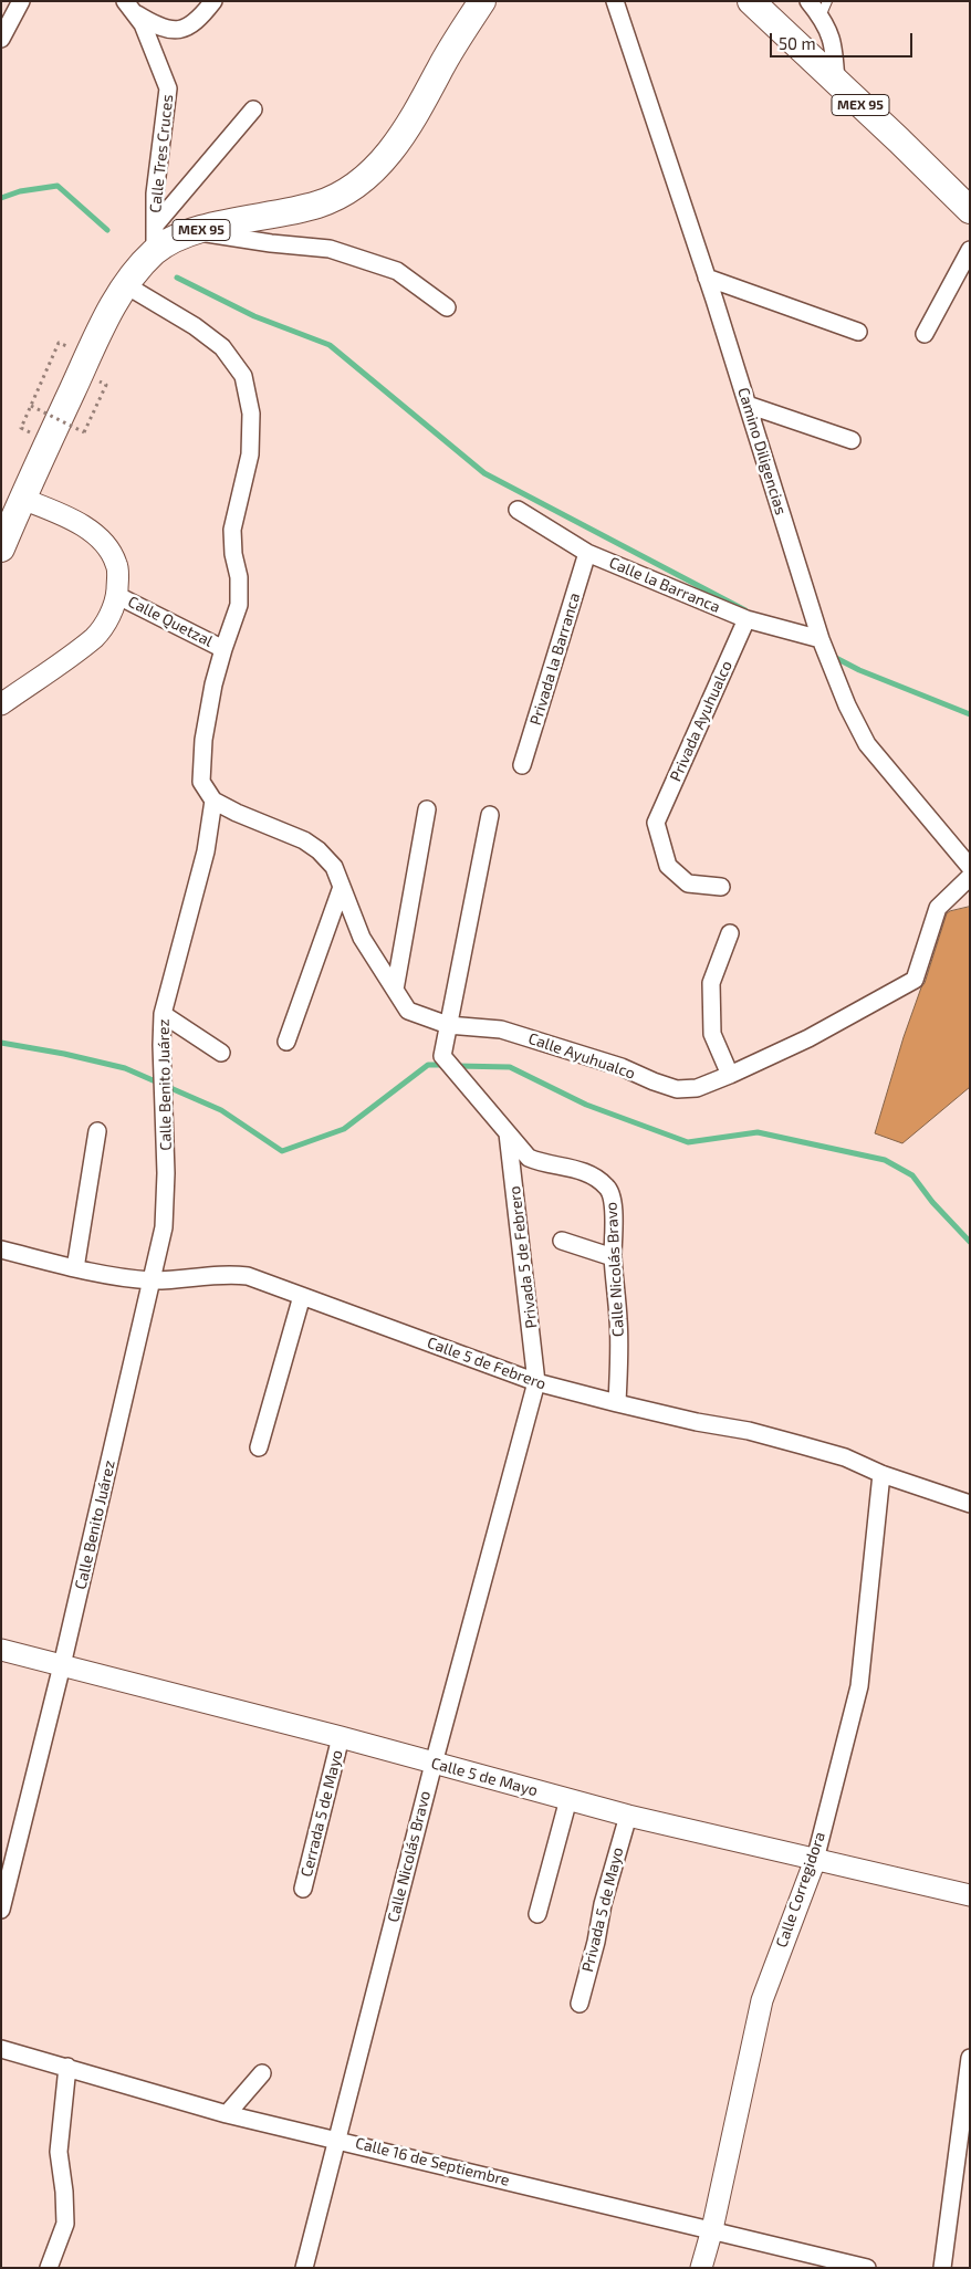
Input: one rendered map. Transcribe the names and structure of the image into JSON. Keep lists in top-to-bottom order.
{
  "streets": {
    "main road": ["MEX 95"],
    "street": [
      "Calle Tres Cruces",
      "Camino Diligencias",
      "Calle la Barranca",
      "Calle Quetzal",
      "Privada la Barranca",
      "Privada Ayuhualco",
      "Calle Ayuhualco",
      "Calle Benito Juárez",
      "Privada 5 de Febrero",
      "Calle Nicolás Bravo",
      "Calle 5 de Febrero",
      "Calle 5 de Mayo",
      "Cerrada 5 de Mayo",
      "Calle Corregidora",
      "Privada 5 de Mayo",
      "Calle 16 de Septiembre"
    ]
  },
  "crossings": [
    ["MEX 95", "Calle Tres Cruces"],
    ["Camino Diligencias", "Calle la Barranca"],
    ["Calle la Barranca", "Privada la Barranca"],
    ["Calle la Barranca", "Privada Ayuhualco"],
    ["Calle Ayuhualco", "Calle Benito Juárez"],
    ["Calle Ayuhualco", "Calle Nicolás Bravo"],
    ["Calle Benito Juárez", "Calle 5 de Febrero"],
    ["Calle Benito Juárez", "Calle 5 de Mayo"],
    ["Privada 5 de Febrero", "Calle Nicolás Bravo"],
    ["Privada 5 de Febrero", "Calle 5 de Febrero"],
    ["Calle Nicolás Bravo", "Calle 5 de Febrero"],
    ["Calle Nicolás Bravo", "Calle 5 de Mayo"],
    ["Calle Nicolás Bravo", "Calle 16 de Septiembre"],
    ["Calle 5 de Febrero", "Calle Corregidora"],
    ["Calle 5 de Mayo", "Cerrada 5 de Mayo"],
    ["Calle 5 de Mayo", "Calle Corregidora"],
    ["Calle 5 de Mayo", "Privada 5 de Mayo"],
    ["Calle Corregidora", "Calle 16 de Septiembre"]
  ],
  "scale_bar": "50 m"
}
